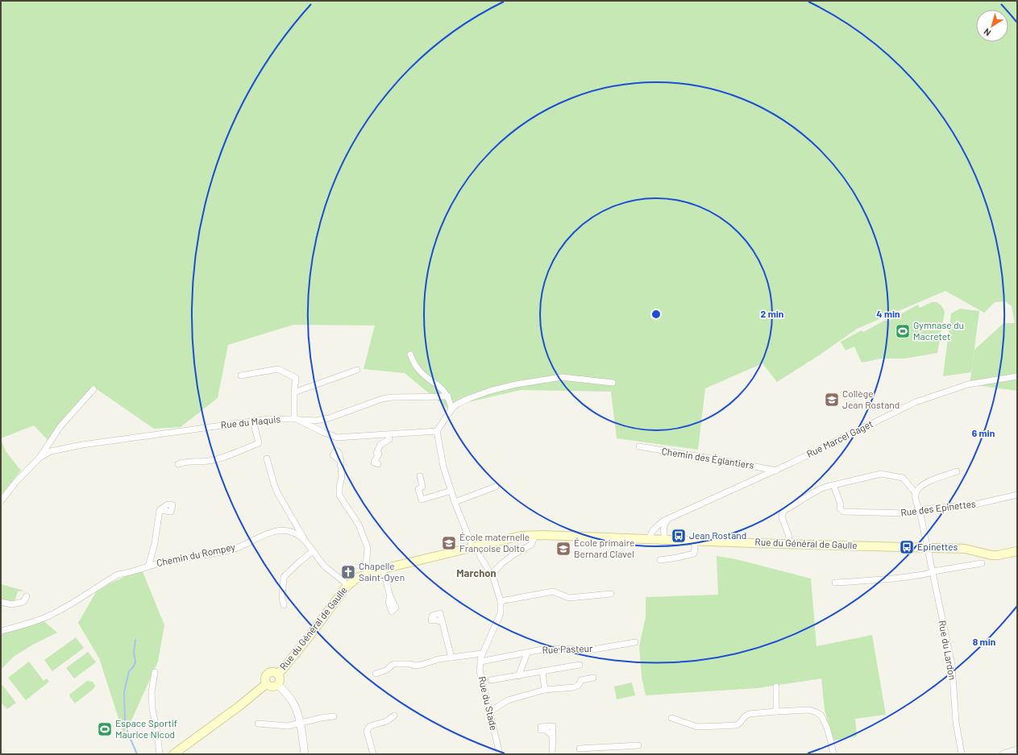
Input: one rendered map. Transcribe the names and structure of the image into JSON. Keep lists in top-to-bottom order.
{
  "streets": {
    "main road": ["Rue du Général de Gaulle"],
    "street": [
      "Rue du Maquis",
      "Rue Marcel Gaget",
      "Chemin des Églantiers",
      "Rue des Epinettes",
      "Chemin du Rompey",
      "Rue Pasteur",
      "Rue du Lardon",
      "Rue du Stade"
    ]
  },
  "crossings": [
    ["Rue Marcel Gaget", "Chemin des Églantiers"],
    ["Rue Marcel Gaget", "Rue du Général de Gaulle"],
    ["Rue des Epinettes", "Rue du Lardon"],
    ["Rue du Général de Gaulle", "Chemin du Rompey"],
    ["Rue du Général de Gaulle", "Rue du Lardon"],
    ["Rue du Général de Gaulle", "Rue du Stade"],
    ["Rue Pasteur", "Rue du Stade"]
  ],
  "districts": ["Marchon"],
  "places": {
    "sports": ["Gymnase du Macretet", "Espace Sportif Maurice Nicod"],
    "school or university": ["Collège Jean Rostand", "École maternelle Françoise Dolto", "École primaire Bernard Clavel"],
    "bus stop": ["Jean Rostand", "Epinettes"],
    "church": ["Chapelle Saint-Oyen"]
  },
  "north": "bottom left",
  "rings": [
    "2 min",
    "4 min",
    "6 min",
    "8 min"
  ]
}
